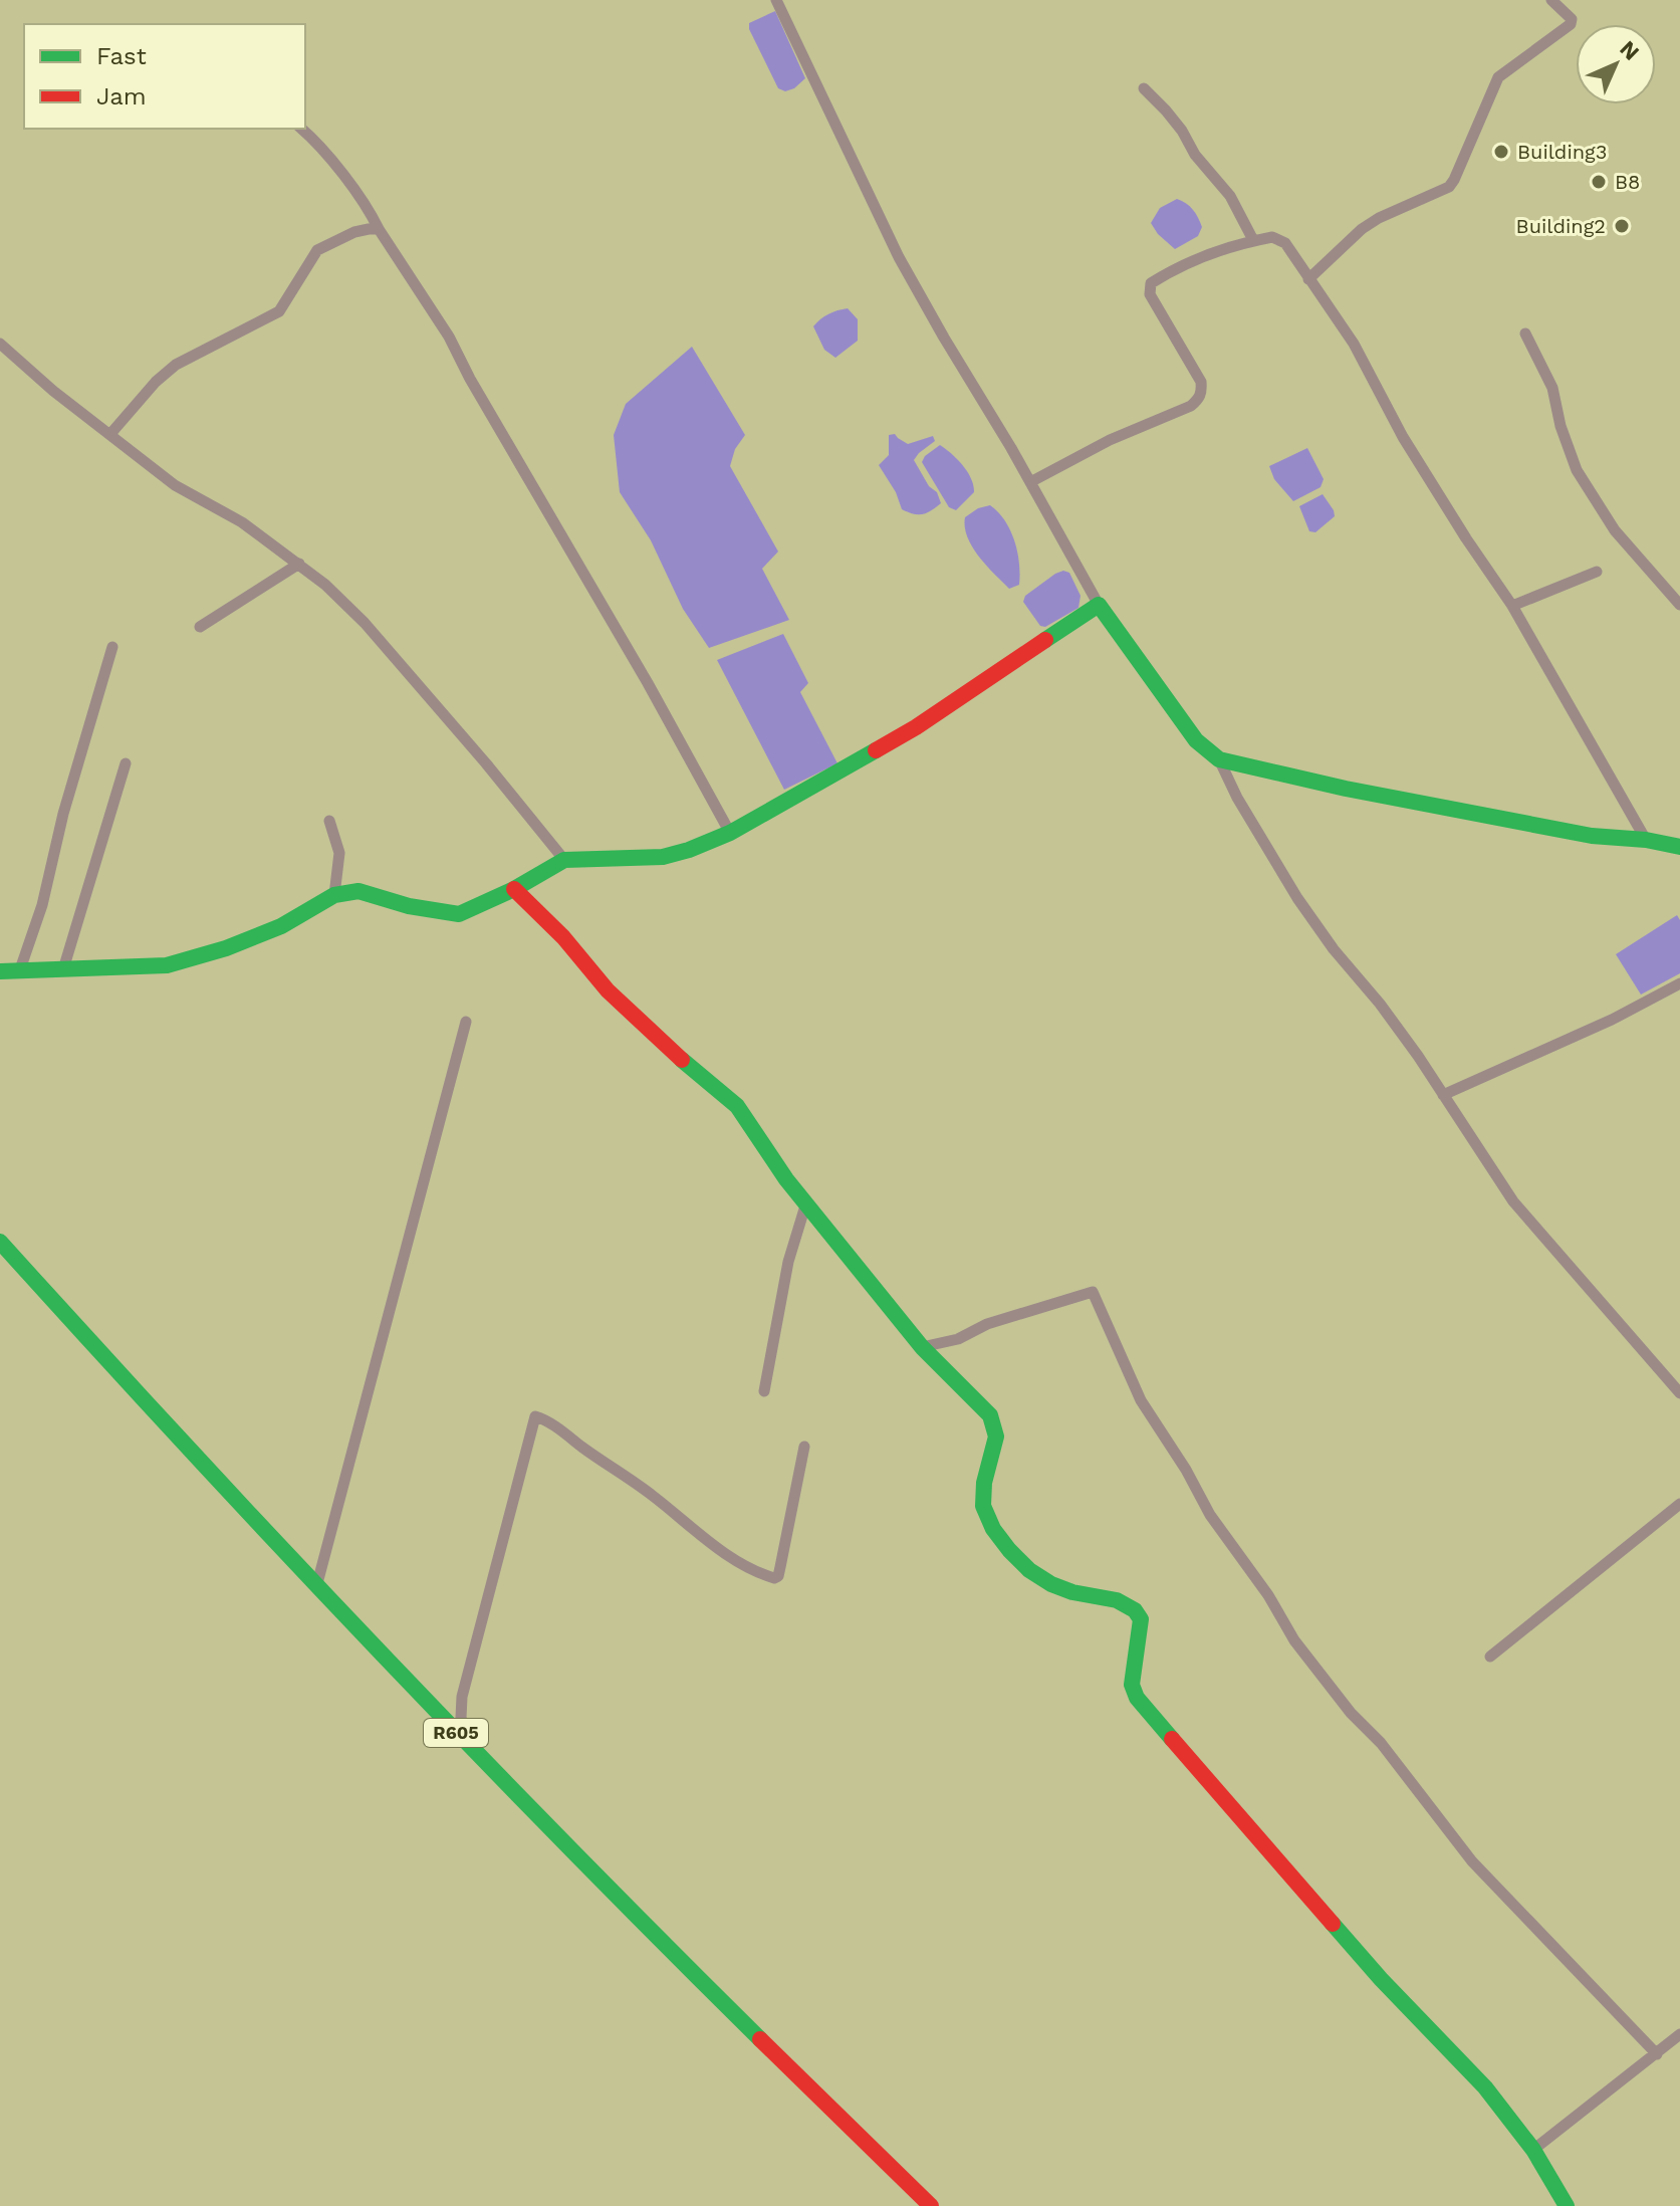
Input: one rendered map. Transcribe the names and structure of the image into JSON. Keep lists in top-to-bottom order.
{
  "streets": {
    "street": ["R605"]
  },
  "places": ["Building3", "B8", "Building2"],
  "legend": ["Fast", "Jam"],
  "north": "top right"
}
